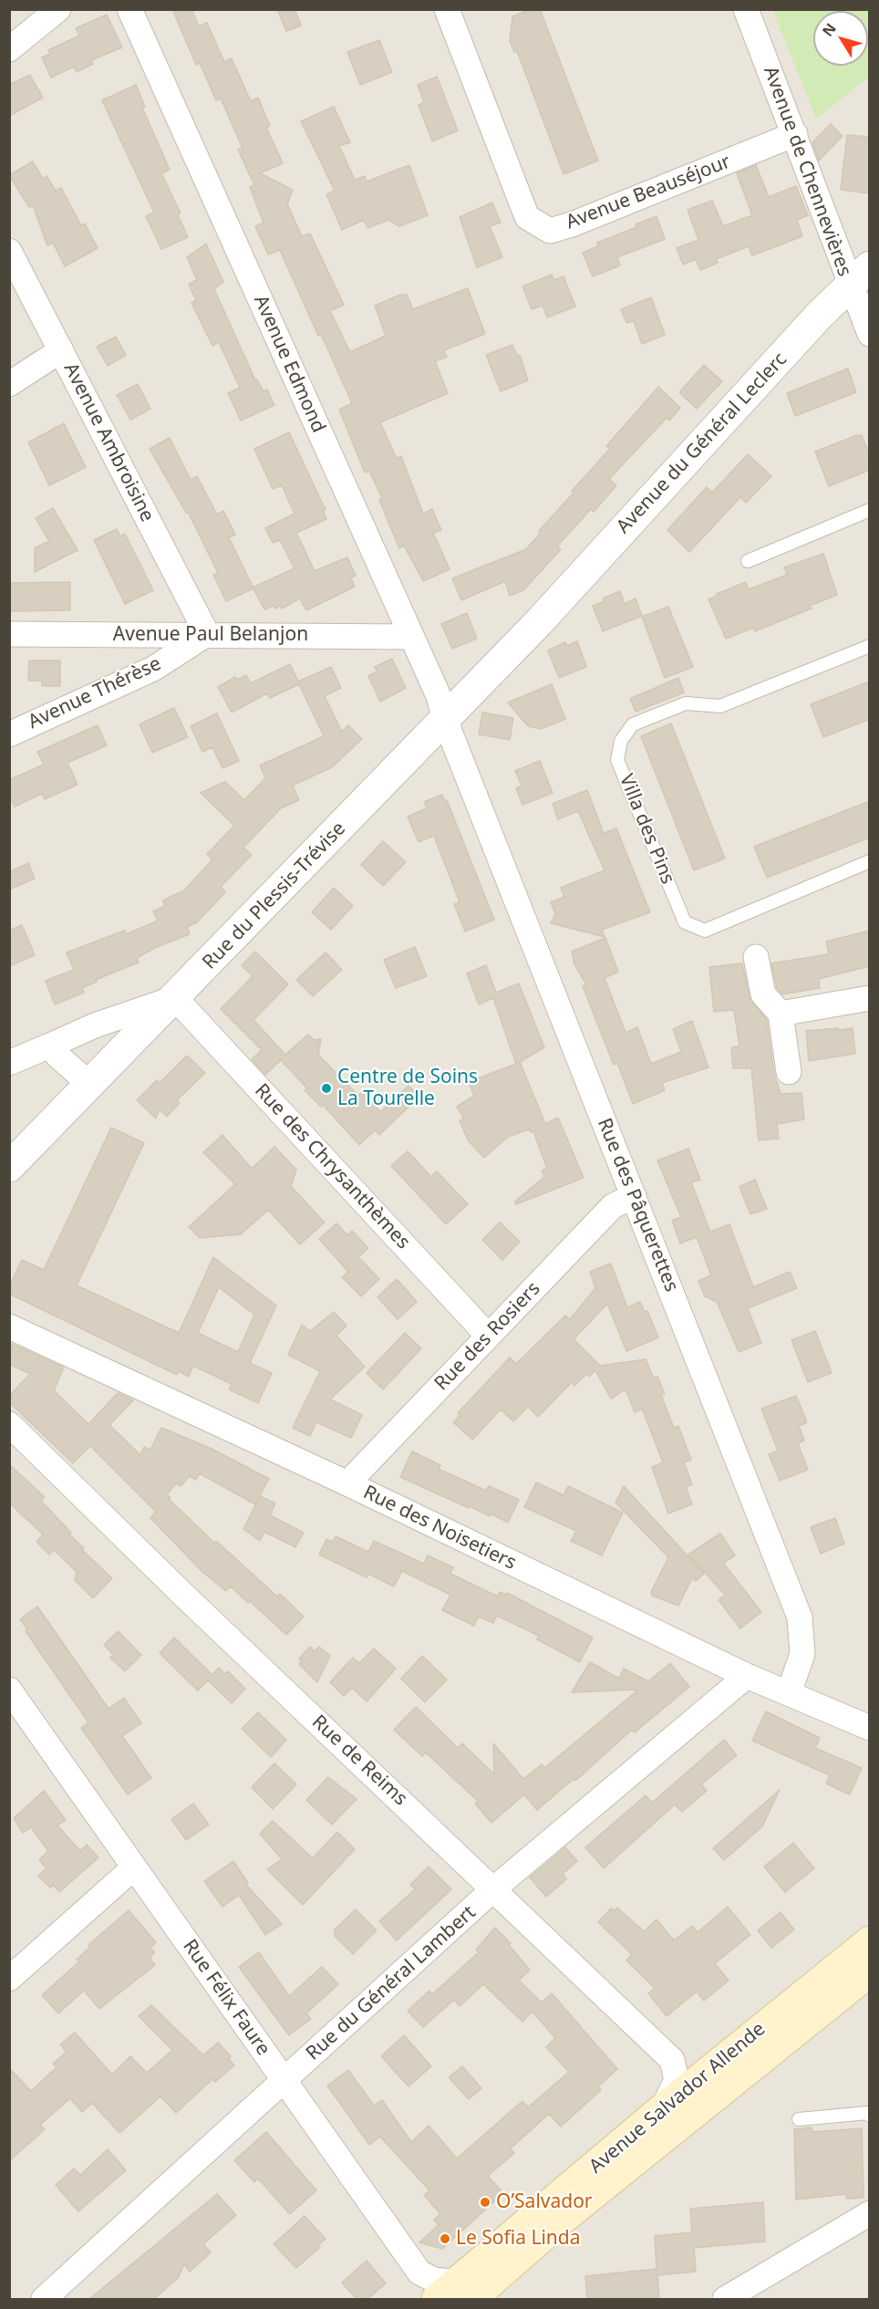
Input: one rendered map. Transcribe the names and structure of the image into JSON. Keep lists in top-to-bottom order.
{
  "streets": {
    "main road": ["Avenue Salvador Allende"],
    "street": [
      "Avenue de Chennevières",
      "Avenue Beauséjour",
      "Avenue Edmond",
      "Avenue Ambroisine",
      "Avenue du Général Leclerc",
      "Avenue Paul Belanjon",
      "Avenue Thérèse",
      "Rue du Plessis-Trévise",
      "Rue des Chrysanthèmes",
      "Rue des Pâquerettes",
      "Rue des Rosiers",
      "Rue des Noisetiers",
      "Rue de Reims",
      "Rue du Général Lambert",
      "Rue Félix Faure"
    ],
    "lane": ["Villa des Pins"]
  },
  "crossings": [
    ["Avenue de Chennevières", "Avenue Beauséjour"],
    ["Avenue de Chennevières", "Avenue du Général Leclerc"],
    ["Avenue Edmond", "Avenue Paul Belanjon"],
    ["Avenue Edmond", "Rue du Plessis-Trévise"],
    ["Avenue Edmond", "Rue des Pâquerettes"],
    ["Avenue Ambroisine", "Avenue Paul Belanjon"],
    ["Avenue Ambroisine", "Avenue Thérèse"],
    ["Avenue du Général Leclerc", "Rue du Plessis-Trévise"],
    ["Avenue Paul Belanjon", "Avenue Thérèse"],
    ["Rue du Plessis-Trévise", "Rue des Chrysanthèmes"],
    ["Rue du Plessis-Trévise", "Rue des Pâquerettes"],
    ["Rue des Chrysanthèmes", "Rue des Rosiers"],
    ["Rue des Pâquerettes", "Rue des Rosiers"],
    ["Rue des Pâquerettes", "Rue des Noisetiers"],
    ["Rue des Rosiers", "Rue des Noisetiers"],
    ["Rue des Noisetiers", "Rue du Général Lambert"],
    ["Rue de Reims", "Rue du Général Lambert"],
    ["Rue de Reims", "Avenue Salvador Allende"],
    ["Rue du Général Lambert", "Rue Félix Faure"],
    ["Rue Félix Faure", "Avenue Salvador Allende"]
  ],
  "places": ["Centre de Soins La Tourelle", "O’Salvador", "Le Sofia Linda"],
  "north": "top left"
}
